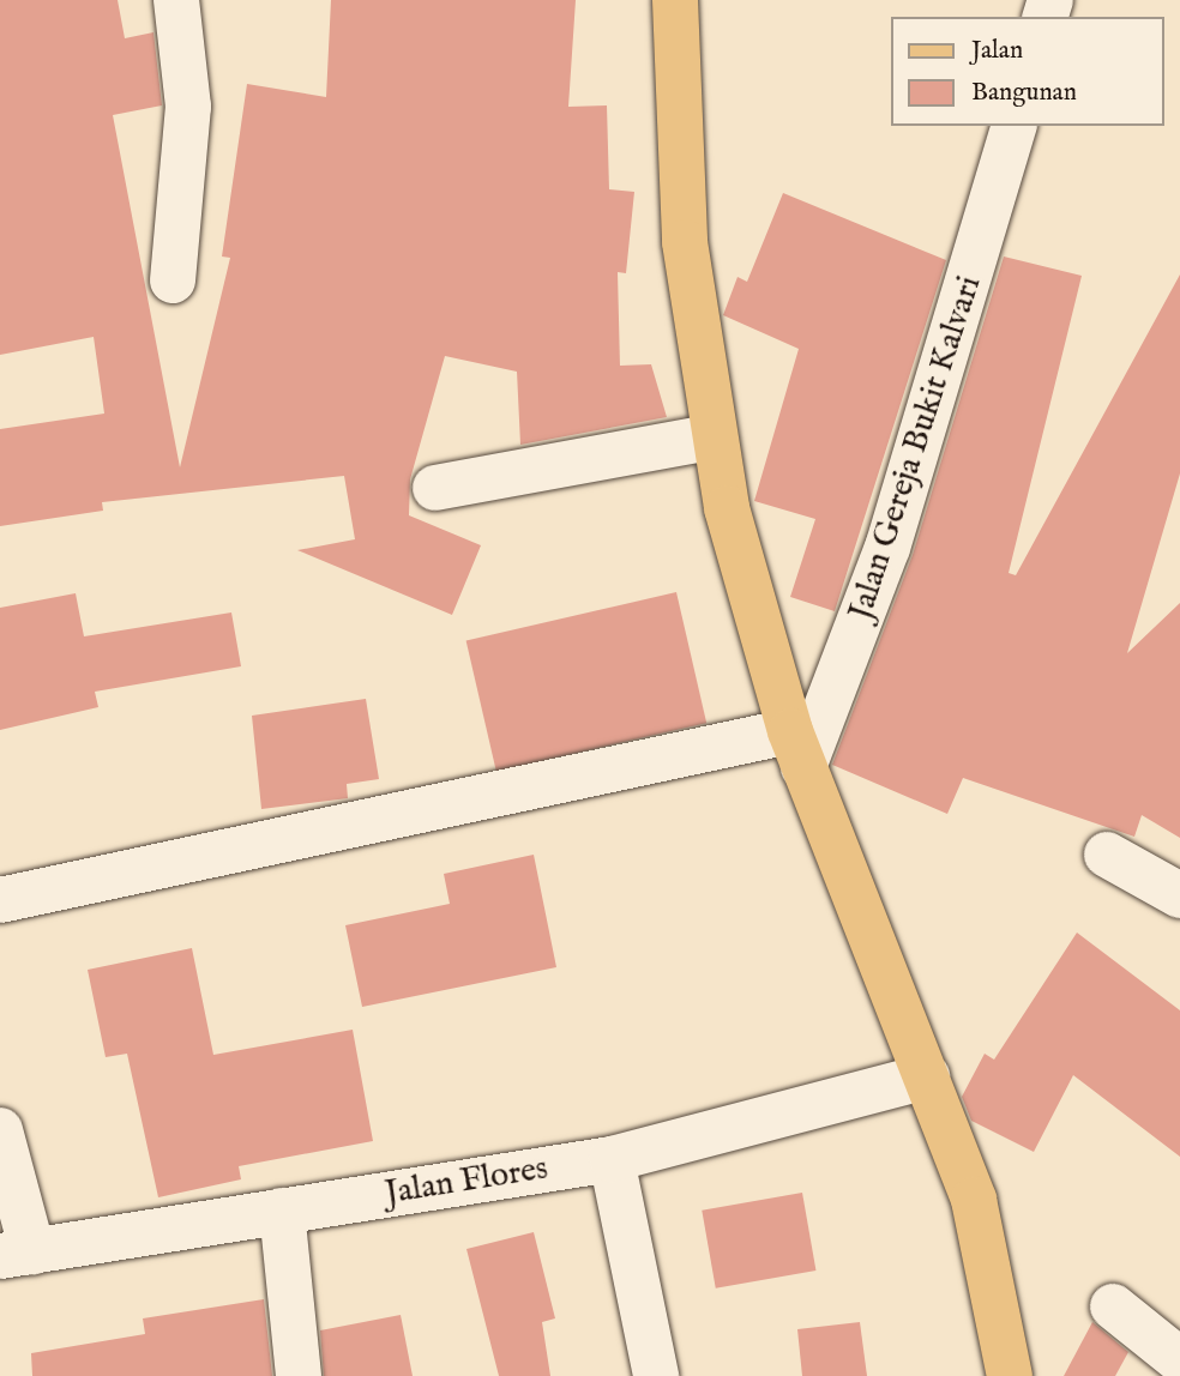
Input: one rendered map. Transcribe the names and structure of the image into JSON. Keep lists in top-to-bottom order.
{
  "streets": {
    "street": ["Jalan Gereja Bukit Kalvari", "Jalan Flores"]
  },
  "legend": ["Jalan", "Bangunan"]
}
